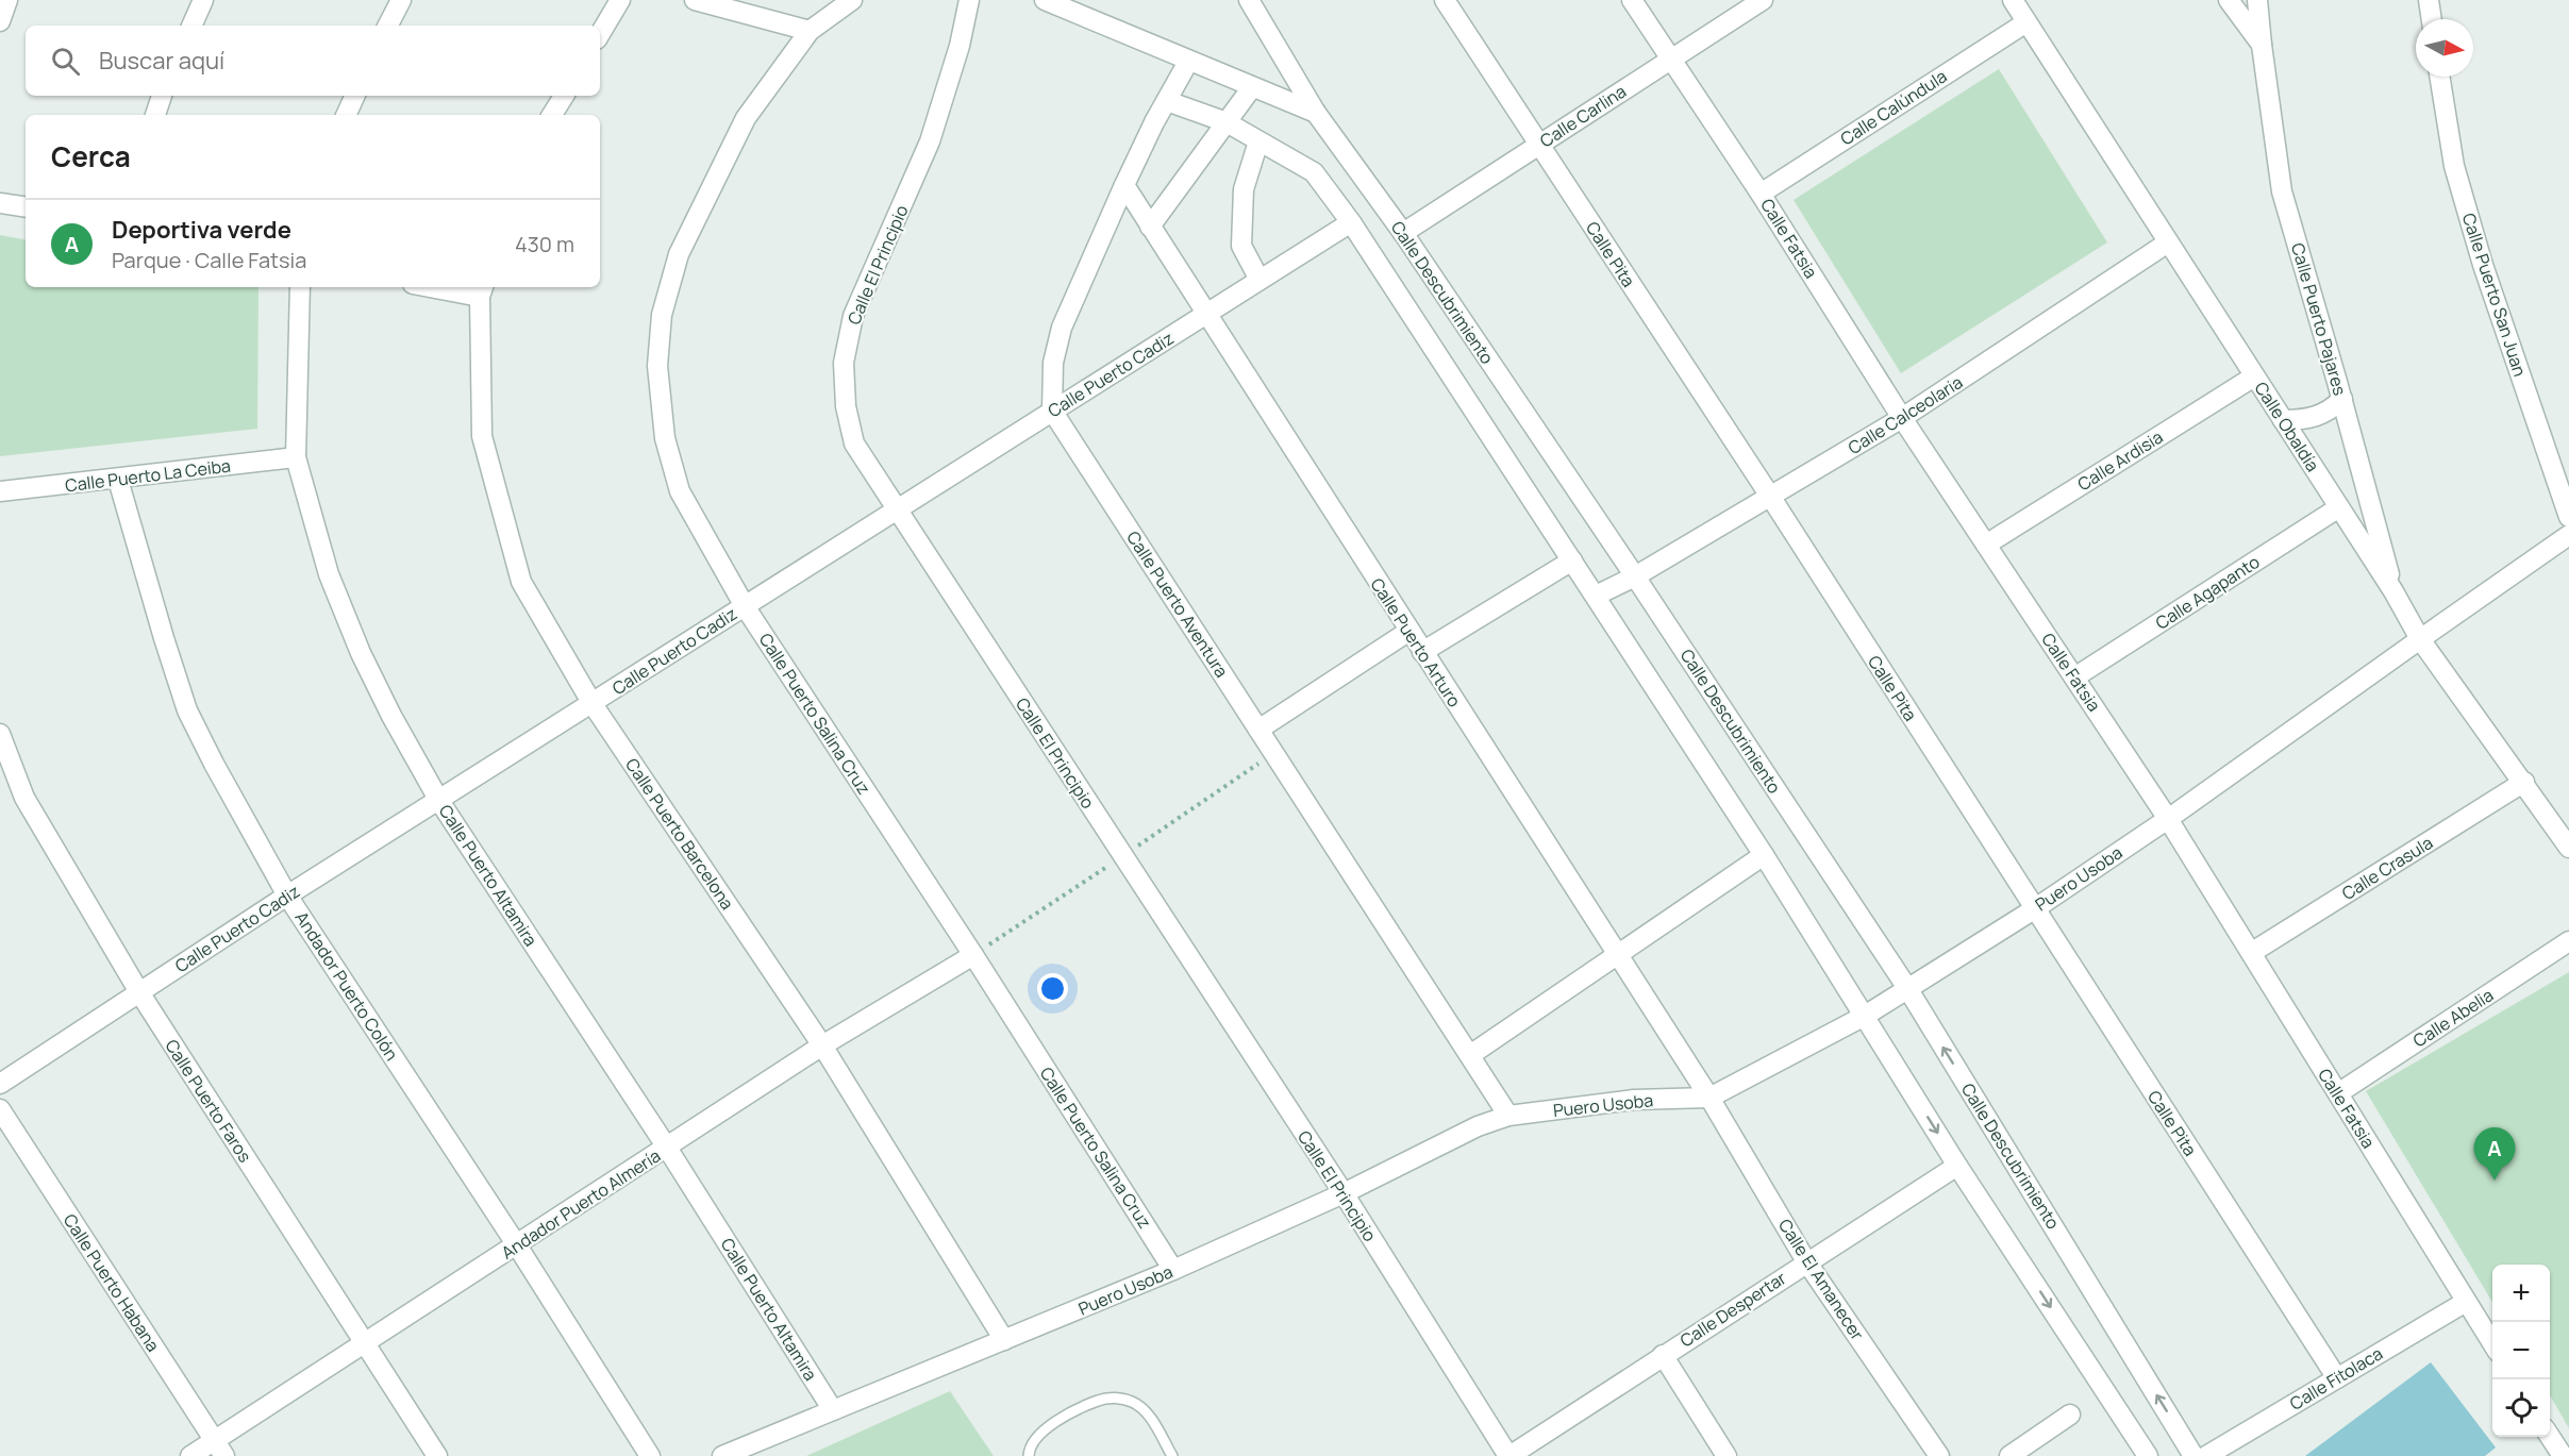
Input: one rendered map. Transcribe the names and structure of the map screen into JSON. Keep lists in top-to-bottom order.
{
  "streets": {
    "street": [
      "Calle Calúndula",
      "Calle Carlina",
      "Calle Fatsia",
      "Calle Pita",
      "Calle El Principio",
      "Calle Descubrimiento",
      "Calle Puerto San Juan",
      "Calle Puerto Pajares",
      "Calle Puerto Cadiz",
      "Calle Calceolaria",
      "Calle Obaldía",
      "Calle Ardisia",
      "Calle Puerto La Ceiba",
      "Calle Agapanto",
      "Calle Puerto Aventura",
      "Calle Puerto Arturo",
      "Calle Puerto Salina Cruz",
      "Calle Puerto Barcelona",
      "Calle Crasula",
      "Calle Puerto Altamira",
      "Puero Usoba",
      "Andador Puerto Colón",
      "Calle Abelia",
      "Calle Puerto Faros",
      "Andador Puerto Almería",
      "Calle El Amanecer",
      "Calle Puerto Habana",
      "Calle Despertar",
      "Calle Fitolaca"
    ]
  },
  "crossings": [
    ["Calle Calúndula", "Calle Fatsia"],
    ["Calle Calúndula", "Calle Obaldía"],
    ["Calle Carlina", "Calle Fatsia"],
    ["Calle Carlina", "Calle Pita"],
    ["Calle Carlina", "Calle Descubrimiento"],
    ["Calle Fatsia", "Calle Calceolaria"],
    ["Calle Fatsia", "Calle Ardisia"],
    ["Calle Fatsia", "Calle Agapanto"],
    ["Calle Fatsia", "Calle Crasula"],
    ["Calle Fatsia", "Puero Usoba"],
    ["Calle Fatsia", "Calle Abelia"],
    ["Calle Fatsia", "Calle Fitolaca"],
    ["Calle Pita", "Calle Calceolaria"],
    ["Calle Pita", "Puero Usoba"],
    ["Calle Pita", "Calle Fitolaca"],
    ["Calle El Principio", "Calle Puerto Cadiz"],
    ["Calle El Principio", "Puero Usoba"],
    ["Calle El Principio", "Calle Despertar"],
    ["Calle Descubrimiento", "Calle Calceolaria"],
    ["Calle Descubrimiento", "Puero Usoba"],
    ["Calle Puerto Pajares", "Calle Obaldía"],
    ["Calle Puerto Cadiz", "Calle Puerto Aventura"],
    ["Calle Puerto Cadiz", "Calle Puerto Arturo"],
    ["Calle Puerto Cadiz", "Calle Puerto Salina Cruz"],
    ["Calle Puerto Cadiz", "Calle Puerto Barcelona"],
    ["Calle Puerto Cadiz", "Calle Puerto Altamira"],
    ["Calle Puerto Cadiz", "Andador Puerto Colón"],
    ["Calle Puerto Cadiz", "Calle Puerto Faros"],
    ["Calle Calceolaria", "Calle Obaldía"],
    ["Calle Obaldía", "Calle Ardisia"],
    ["Calle Obaldía", "Calle Agapanto"],
    ["Calle Obaldía", "Calle Crasula"],
    ["Calle Obaldía", "Puero Usoba"],
    ["Calle Puerto La Ceiba", "Calle Puerto Altamira"],
    ["Calle Puerto La Ceiba", "Andador Puerto Colón"],
    ["Calle Puerto Aventura", "Puero Usoba"],
    ["Calle Puerto Arturo", "Puero Usoba"],
    ["Calle Puerto Arturo", "Calle El Amanecer"],
    ["Calle Puerto Salina Cruz", "Puero Usoba"],
    ["Calle Puerto Salina Cruz", "Andador Puerto Almería"],
    ["Calle Puerto Barcelona", "Puero Usoba"],
    ["Calle Puerto Barcelona", "Andador Puerto Almería"],
    ["Calle Puerto Altamira", "Puero Usoba"],
    ["Calle Puerto Altamira", "Andador Puerto Almería"],
    ["Puero Usoba", "Calle El Amanecer"],
    ["Andador Puerto Colón", "Andador Puerto Almería"],
    ["Calle Puerto Faros", "Andador Puerto Almería"],
    ["Andador Puerto Almería", "Calle Puerto Habana"],
    ["Calle El Amanecer", "Calle Despertar"]
  ],
  "north": "right",
  "page": {
    "search": "Buscar aquí",
    "heading": "Cerca",
    "list": [
      {
        "mark": "A",
        "name": "Deportiva verde",
        "note": "Parque · Calle Fatsia",
        "value": "430 m"
      }
    ],
    "pins": "A",
    "map_buttons": ["+", "−"]
  }
}
